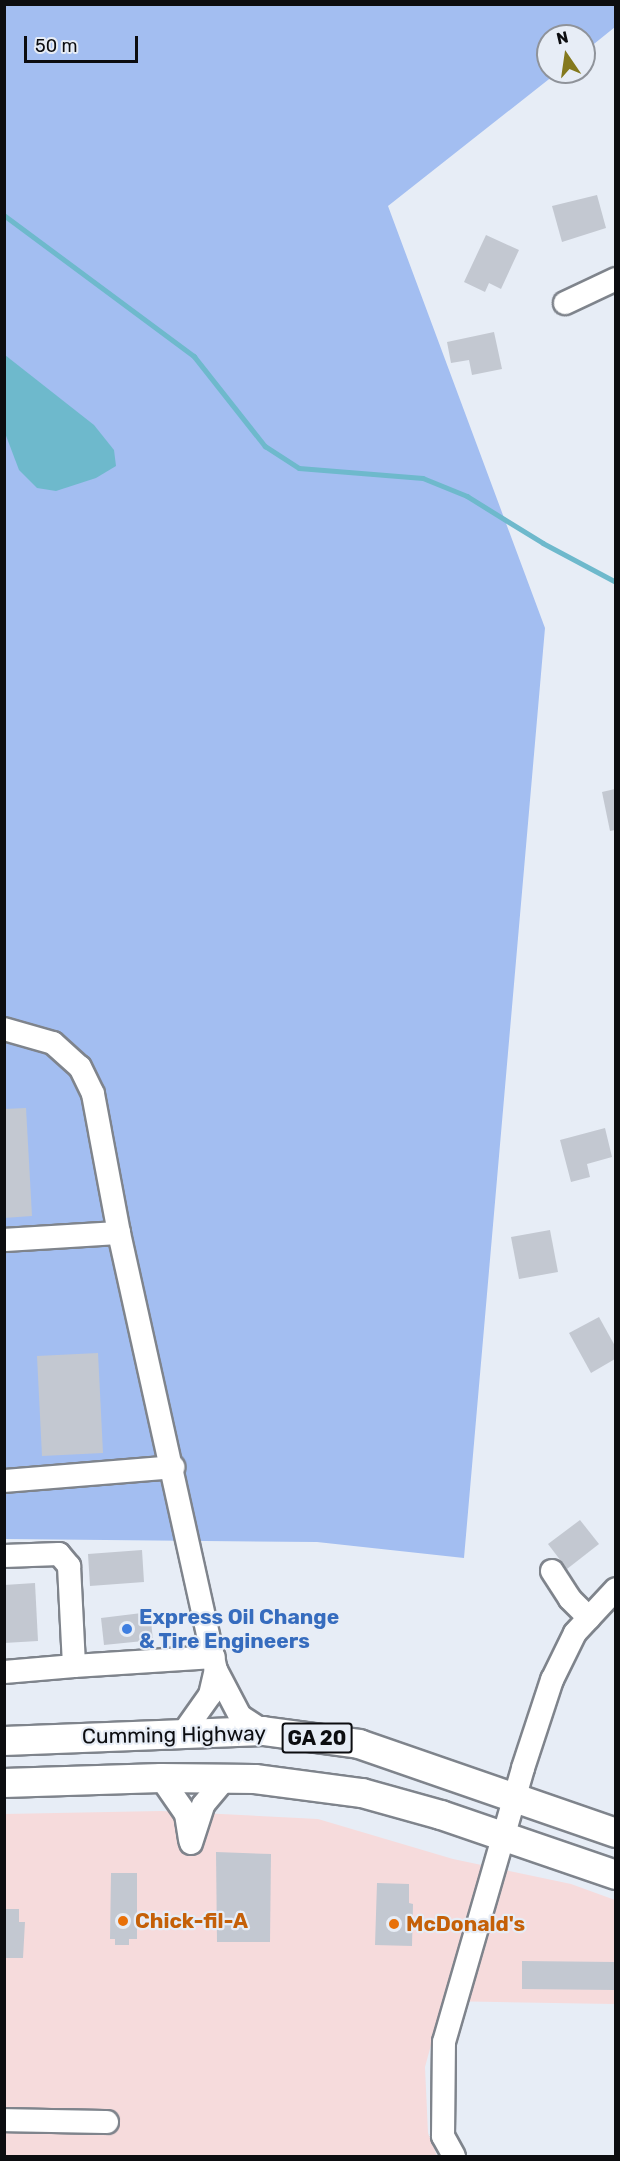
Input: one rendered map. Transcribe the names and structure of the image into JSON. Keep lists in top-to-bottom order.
{
  "streets": {
    "main road": ["Cumming Highway", "GA 20"]
  },
  "places": ["Express Oil Change & Tire Engineers", "Chick-fil-A", "McDonald's"],
  "scale_bar": "50 m",
  "north": "top"
}
